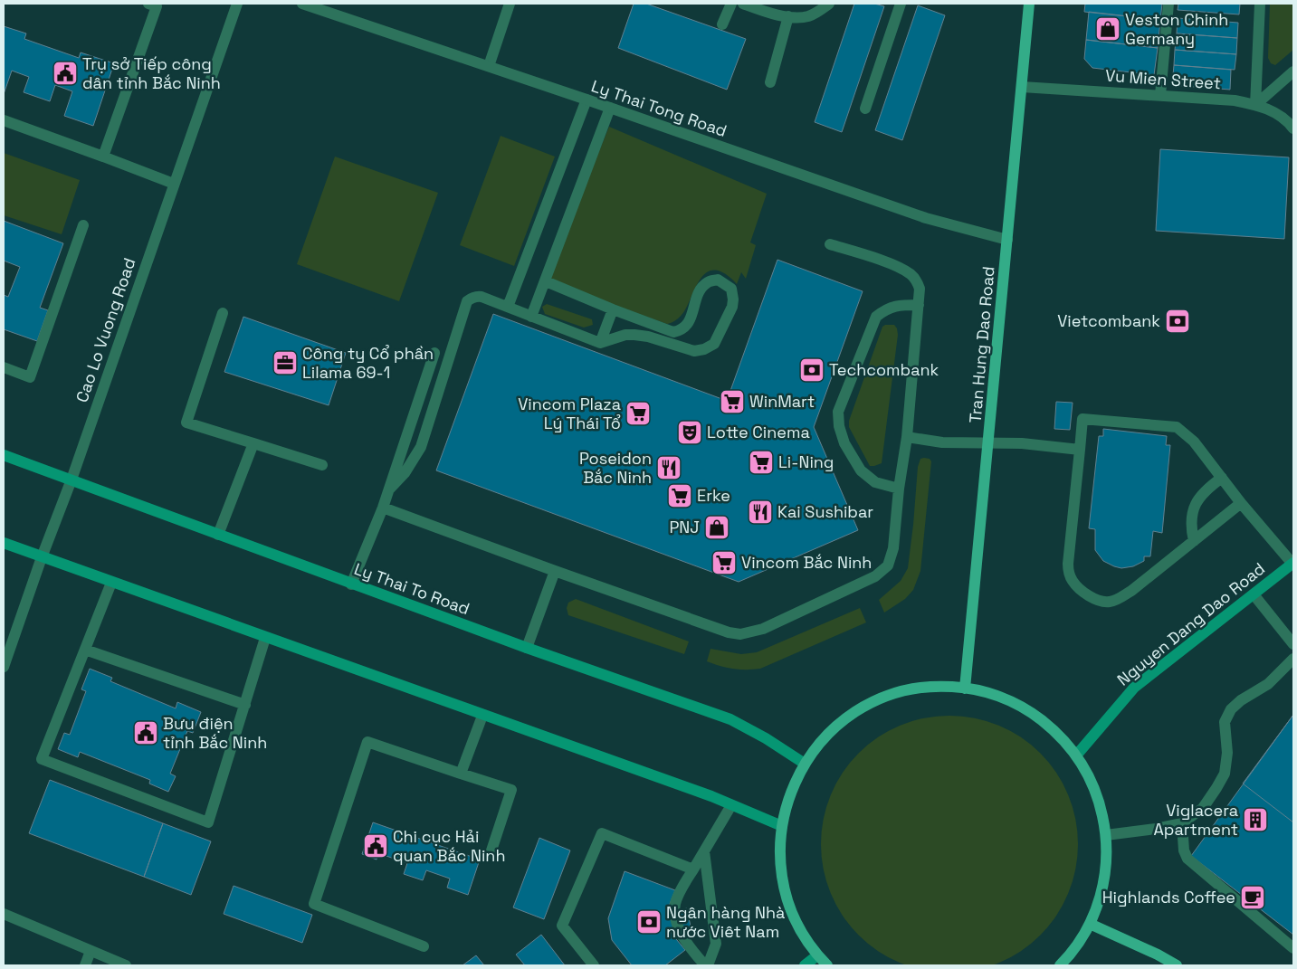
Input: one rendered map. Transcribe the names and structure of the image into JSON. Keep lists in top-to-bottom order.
{
  "streets": {
    "main road": ["Tran Hung Dao Road", "Ly Thai To Road", "Nguyen Dang Dao Road"],
    "street": ["Vu Mien Street", "Ly Thai Tong Road", "Cao Lo Vuong Road"]
  },
  "crossings": [
    ["Vu Mien Street", "Tran Hung Dao Road"],
    ["Ly Thai Tong Road", "Tran Hung Dao Road"],
    ["Cao Lo Vuong Road", "Ly Thai To Road"]
  ],
  "places": {
    "shop": ["Veston Chinh Germany", "PNJ"],
    "public building": ["Trụ sở Tiếp công dân tỉnh Bắc Ninh", "Bưu điện tỉnh Bắc Ninh", "Chi cục Hải quan Bắc Ninh"],
    "bank": ["Vietcombank", "Techcombank", "Ngân hàng Nhà nước Viêt Nam"],
    "office": ["Công ty Cổ phần Lilama 69-1"],
    "supermarket": [
      "WinMart",
      "Vincom Plaza Lý Thái Tổ",
      "Li-Ning",
      "Erke",
      "Vincom Bắc Ninh"
    ],
    "theatre": ["Lotte Cinema"],
    "restaurant": ["Poseidon Bắc Ninh", "Kai Sushibar"],
    "building": ["Viglacera Apartment"],
    "cafe": ["Highlands Coffee"]
  }
}
